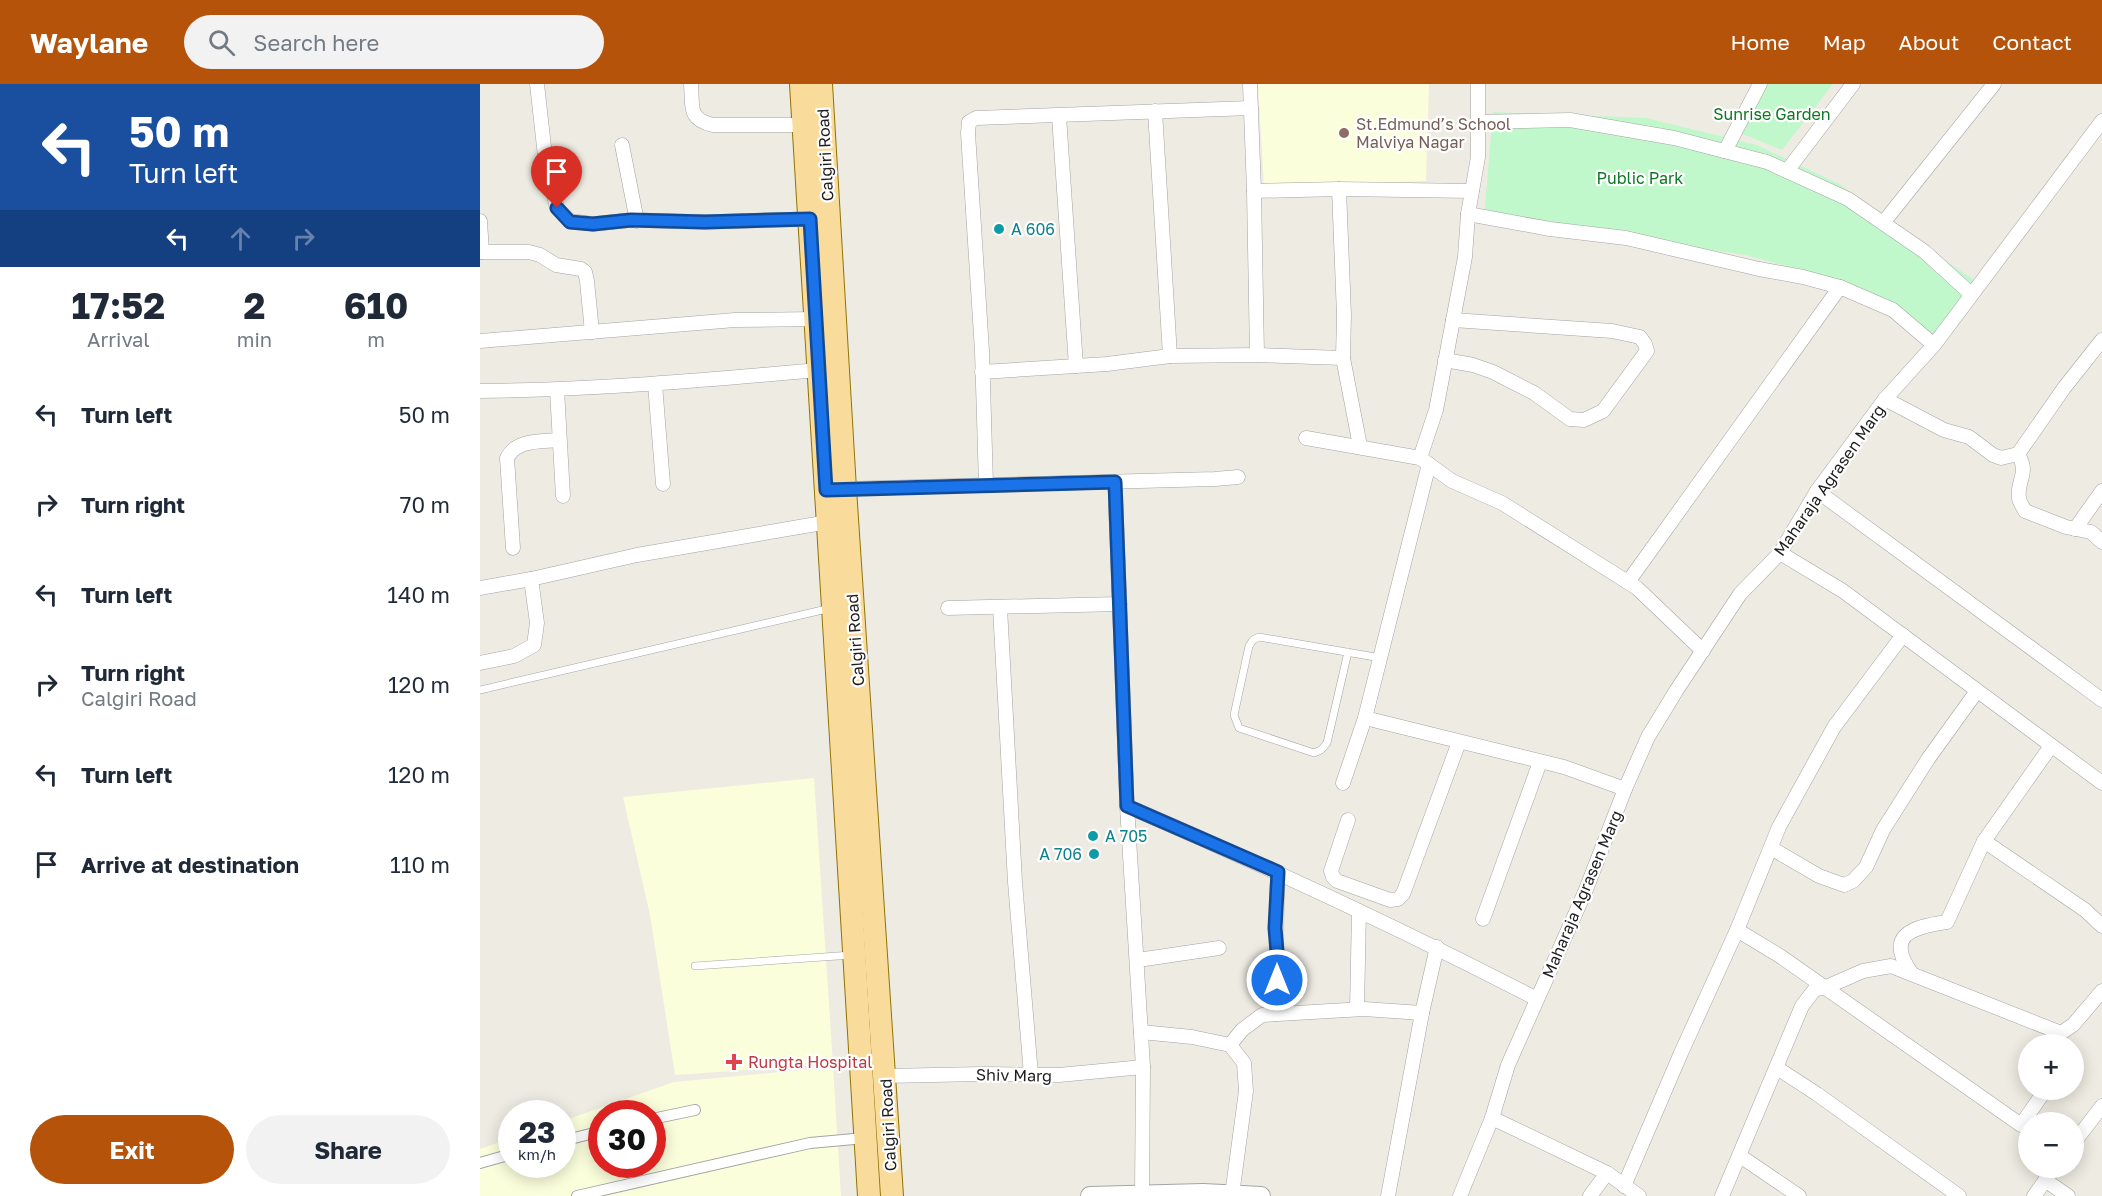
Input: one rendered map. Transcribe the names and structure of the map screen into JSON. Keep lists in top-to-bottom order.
{
  "streets": {
    "main road": ["Calgiri Road"],
    "street": ["Maharaja Agrasen Marg", "Shiv Marg"]
  },
  "crossings": [
    ["Calgiri Road", "Shiv Marg"]
  ],
  "parks": ["Sunrise Garden", "Public Park"],
  "places": {
    "other": [
      "St.Edmund’s School Malviya Nagar",
      "A 606",
      "A 705",
      "A 706"
    ],
    "health": ["Rungta Hospital"]
  },
  "page": {
    "header": "Waylane",
    "search": "Search here",
    "nav": [
      "Home",
      "Map",
      "About",
      "Contact"
    ],
    "turn": ["50 m", "Turn left"],
    "eta": [
      "17:52",
      "Arrival",
      "2",
      "min",
      "610",
      "m"
    ],
    "list": [
      {
        "name": "Turn left",
        "value": "50 m"
      },
      {
        "name": "Turn right",
        "value": "70 m"
      },
      {
        "name": "Turn left",
        "value": "140 m"
      },
      {
        "name": "Turn right",
        "note": "Calgiri Road",
        "value": "120 m"
      },
      {
        "name": "Turn left",
        "value": "120 m"
      },
      {
        "name": "Arrive at destination",
        "value": "110 m"
      }
    ],
    "map_buttons": ["+", "−"],
    "speed": "23 km/h",
    "limit": "30",
    "buttons": ["Exit", "Share"]
  }
}
